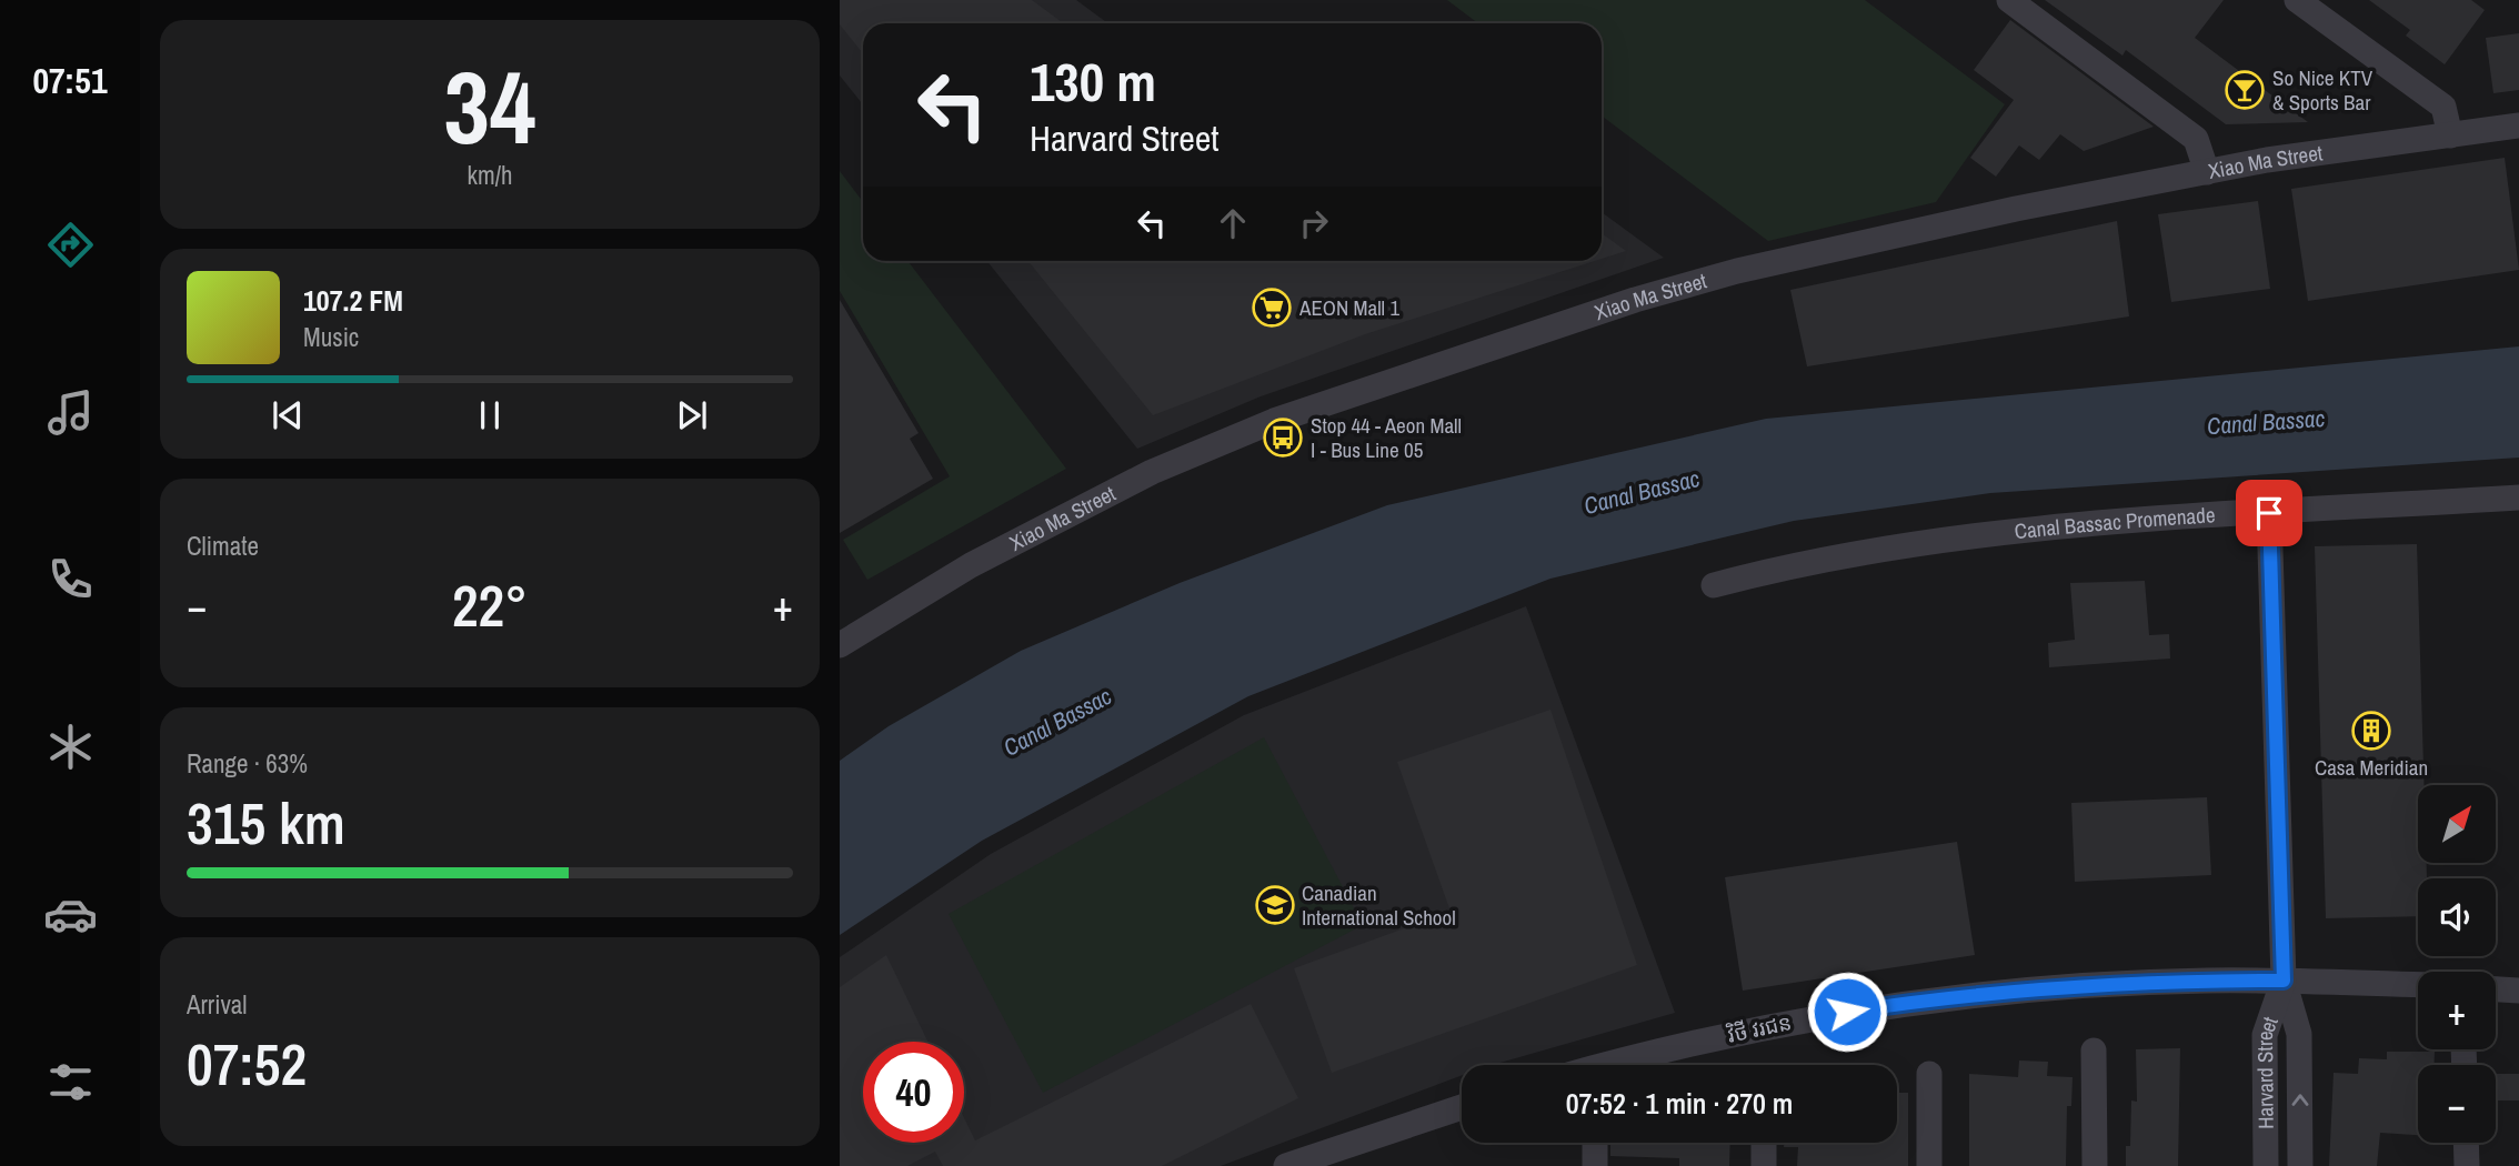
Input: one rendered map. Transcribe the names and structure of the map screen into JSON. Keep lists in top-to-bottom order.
{
  "streets": {
    "street": [
      "Xiao Ma Street",
      "Canal Bassac Promenade",
      "វិថី វរជន",
      "Harvard Street"
    ]
  },
  "crossings": [
    ["Canal Bassac Promenade", "Harvard Street"],
    ["វិថី វរជន", "Harvard Street"]
  ],
  "water": ["Canal Bassac"],
  "places": {
    "bar": ["So Nice KTV & Sports Bar"],
    "supermarket": ["AEON Mall 1"],
    "bus stop": ["Stop 44 - Aeon Mall I - Bus Line 05"],
    "building": ["Casa Meridian"],
    "school or university": ["Canadian International School"]
  },
  "north": "top right",
  "page": {
    "tabs": "07:51",
    "tile": [
      ["34", "km/h"],
      "Climate",
      ["Range · 63%", "315 km"],
      ["Arrival", "07:52"]
    ],
    "turn": ["130 m", "Harvard Street"],
    "song": ["107.2 FM", "Music"],
    "heat": ["−", "22°", "+"],
    "map_buttons": ["+", "−"],
    "limit": "40",
    "trip": "07:52 · 1 min · 270 m"
  }
}
